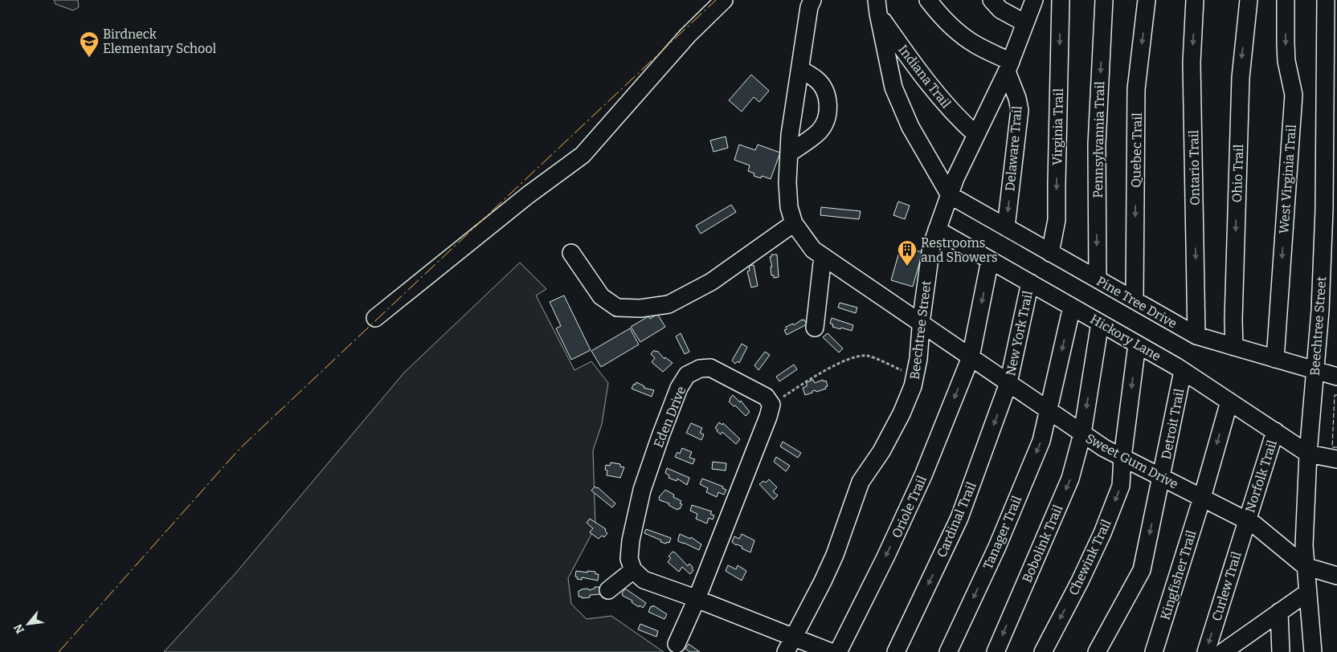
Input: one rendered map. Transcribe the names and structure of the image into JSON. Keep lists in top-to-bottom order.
{
  "streets": {
    "street": [
      "Indiana Trail",
      "Virginia Trail",
      "Pennsylvannia Trail",
      "Delaware Trail",
      "Quebec Trail",
      "Ontario Trail",
      "Ohio Trail",
      "West Virginia Trail",
      "Pine Tree Drive",
      "Beechtree Street",
      "New York Trail",
      "Hickory Lane",
      "Eden Drive",
      "Detroit Trail",
      "Sweet Gum Drive",
      "Norfolk Trail",
      "Oriole Trail",
      "Cardinal Trail",
      "Tanager Trail",
      "Bobolink Trail",
      "Chewink Trail",
      "Kingfisher Trail",
      "Curlew Trail"
    ]
  },
  "crossings": [
    ["Indiana Trail", "Beechtree Street"],
    ["Virginia Trail", "Pine Tree Drive"],
    ["Pennsylvannia Trail", "Pine Tree Drive"],
    ["Delaware Trail", "Pine Tree Drive"],
    ["Delaware Trail", "Beechtree Street"],
    ["Quebec Trail", "Pine Tree Drive"],
    ["Ontario Trail", "Pine Tree Drive"],
    ["Ohio Trail", "Pine Tree Drive"],
    ["West Virginia Trail", "Pine Tree Drive"],
    ["Pine Tree Drive", "Beechtree Street"],
    ["Beechtree Street", "Hickory Lane"],
    ["Beechtree Street", "Sweet Gum Drive"],
    ["New York Trail", "Hickory Lane"],
    ["New York Trail", "Sweet Gum Drive"],
    ["New York Trail", "Cardinal Trail"],
    ["Hickory Lane", "Detroit Trail"],
    ["Hickory Lane", "Norfolk Trail"],
    ["Hickory Lane", "Oriole Trail"],
    ["Hickory Lane", "Tanager Trail"],
    ["Hickory Lane", "Bobolink Trail"],
    ["Hickory Lane", "Chewink Trail"],
    ["Hickory Lane", "Kingfisher Trail"],
    ["Detroit Trail", "Sweet Gum Drive"],
    ["Sweet Gum Drive", "Norfolk Trail"],
    ["Sweet Gum Drive", "Oriole Trail"],
    ["Sweet Gum Drive", "Cardinal Trail"],
    ["Sweet Gum Drive", "Tanager Trail"],
    ["Sweet Gum Drive", "Bobolink Trail"],
    ["Sweet Gum Drive", "Chewink Trail"],
    ["Sweet Gum Drive", "Kingfisher Trail"],
    ["Sweet Gum Drive", "Curlew Trail"],
    ["Norfolk Trail", "Curlew Trail"]
  ],
  "one_way": [
    "Pennsylvannia Trail",
    "Quebec Trail",
    "Ontario Trail",
    "Ohio Trail",
    "West Virginia Trail",
    "Detroit Trail",
    "Oriole Trail",
    "Cardinal Trail",
    "Tanager Trail",
    "Bobolink Trail",
    "Chewink Trail",
    "Kingfisher Trail",
    "Curlew Trail"
  ],
  "places": {
    "school or university": ["Birdneck Elementary School"],
    "building": ["Restrooms and Showers"]
  },
  "north": "bottom left"
}
